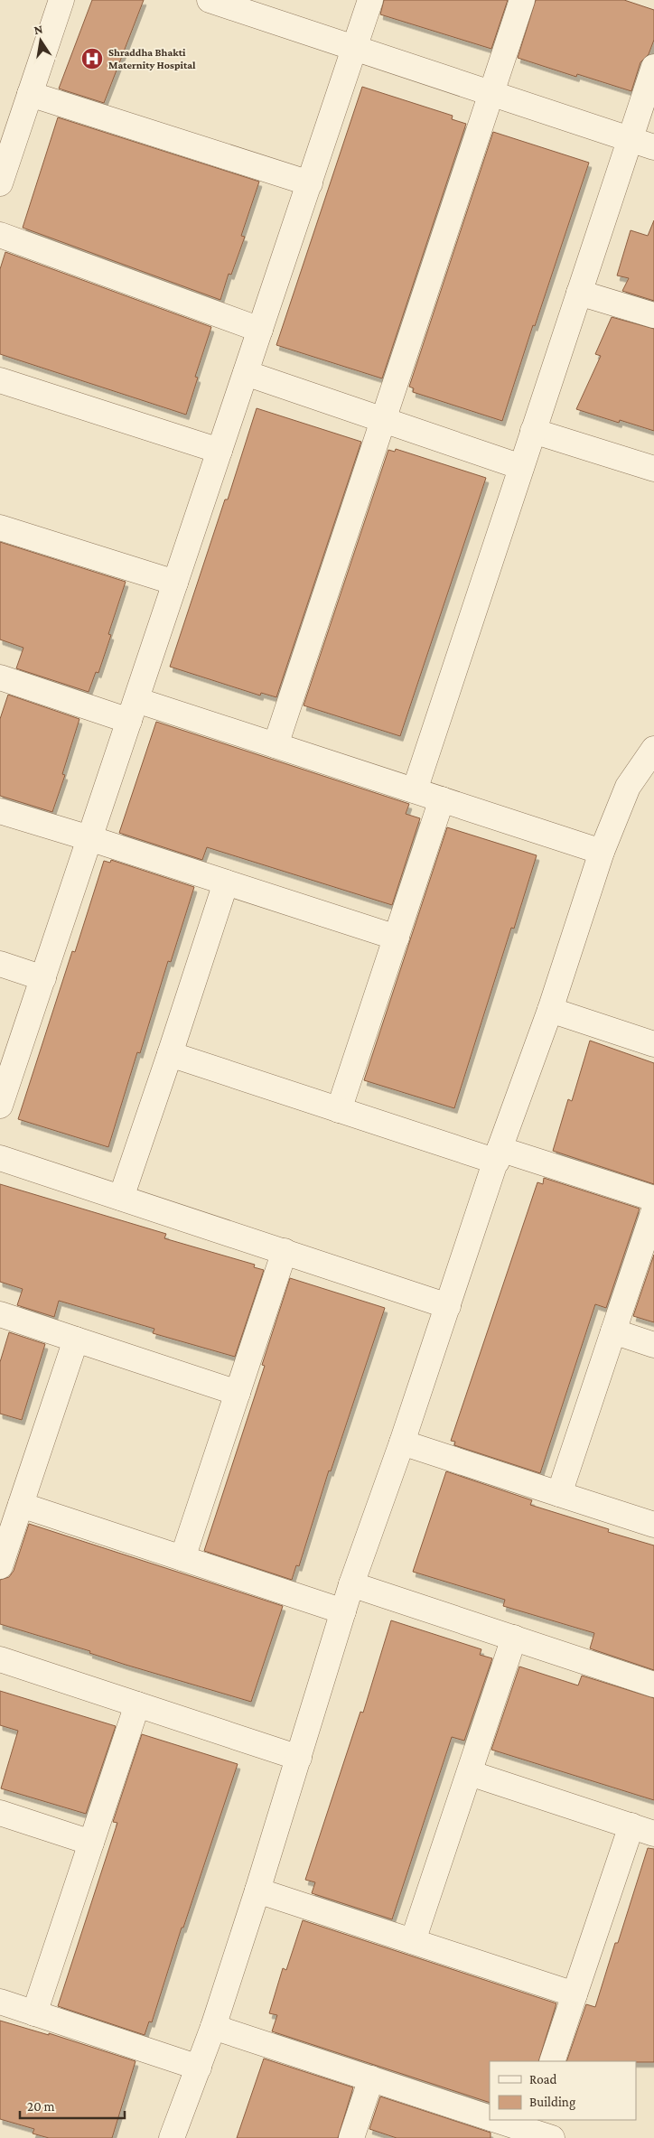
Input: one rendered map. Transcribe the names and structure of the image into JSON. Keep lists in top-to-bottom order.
{
  "places": {
    "hospital": ["Shraddha Bhakti Maternity Hospital"]
  },
  "legend": ["Road", "Building"],
  "scale_bar": "20 m",
  "north": "top"
}
